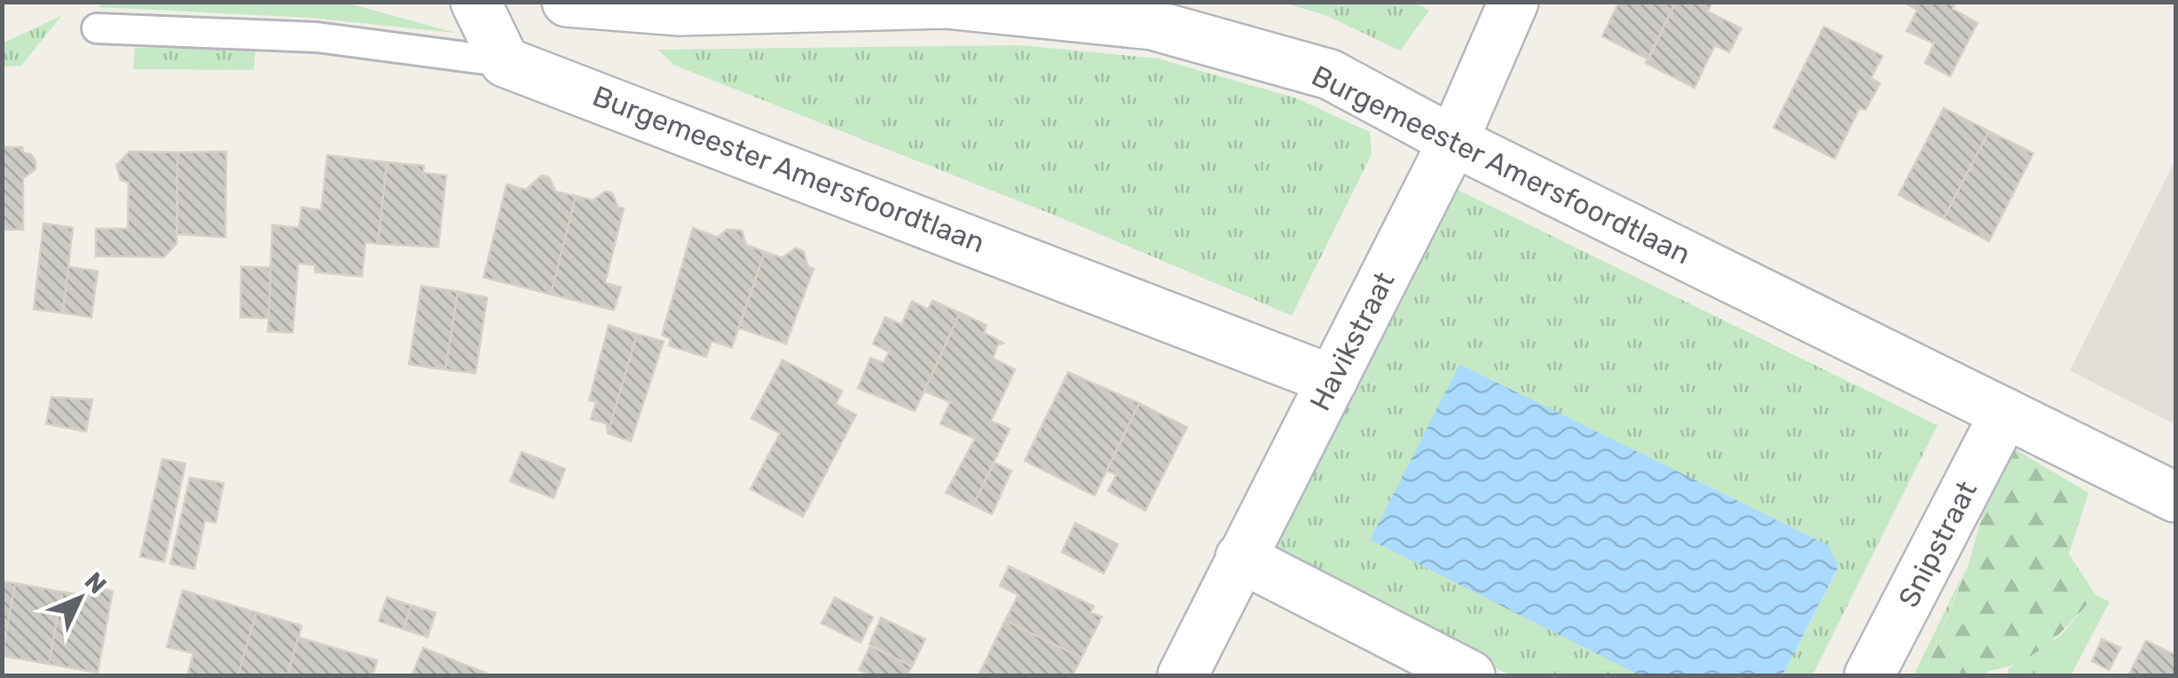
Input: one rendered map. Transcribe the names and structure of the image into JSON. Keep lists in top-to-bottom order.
{
  "streets": {
    "street": ["Burgemeester Amersfoordtlaan", "Havikstraat", "Snipstraat"]
  },
  "crossings": [
    ["Burgemeester Amersfoordtlaan", "Havikstraat"],
    ["Burgemeester Amersfoordtlaan", "Snipstraat"]
  ],
  "north": "top right"
}
